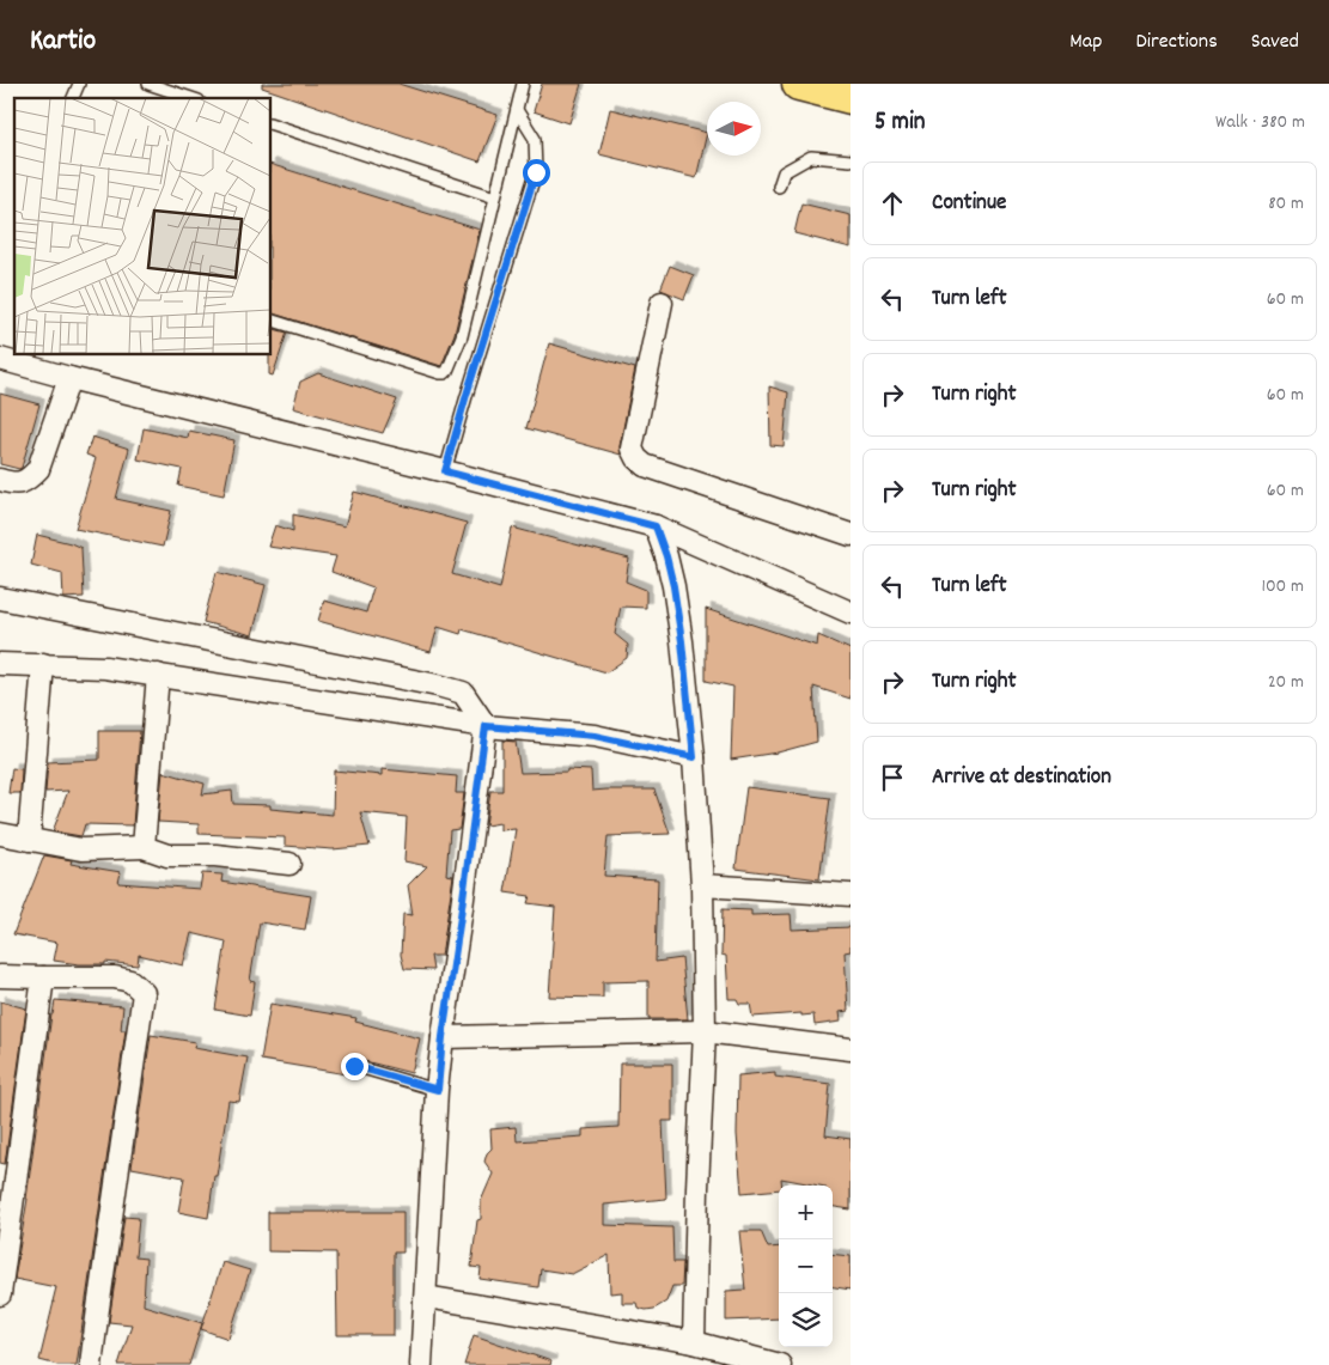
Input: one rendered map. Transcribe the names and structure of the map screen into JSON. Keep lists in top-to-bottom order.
{
  "north": "right",
  "page": {
    "header": "Kartio",
    "nav": ["Map", "Directions", "Saved"],
    "heading": ["5 min", "Walk · 380 m"],
    "list": [
      ["Continue", "80 m"],
      ["Turn left", "60 m"],
      ["Turn right", "60 m"],
      ["Turn right", "60 m"],
      ["Turn left", "100 m"],
      ["Turn right", "20 m"],
      "Arrive at destination"
    ],
    "map_buttons": ["+", "−"]
  }
}
